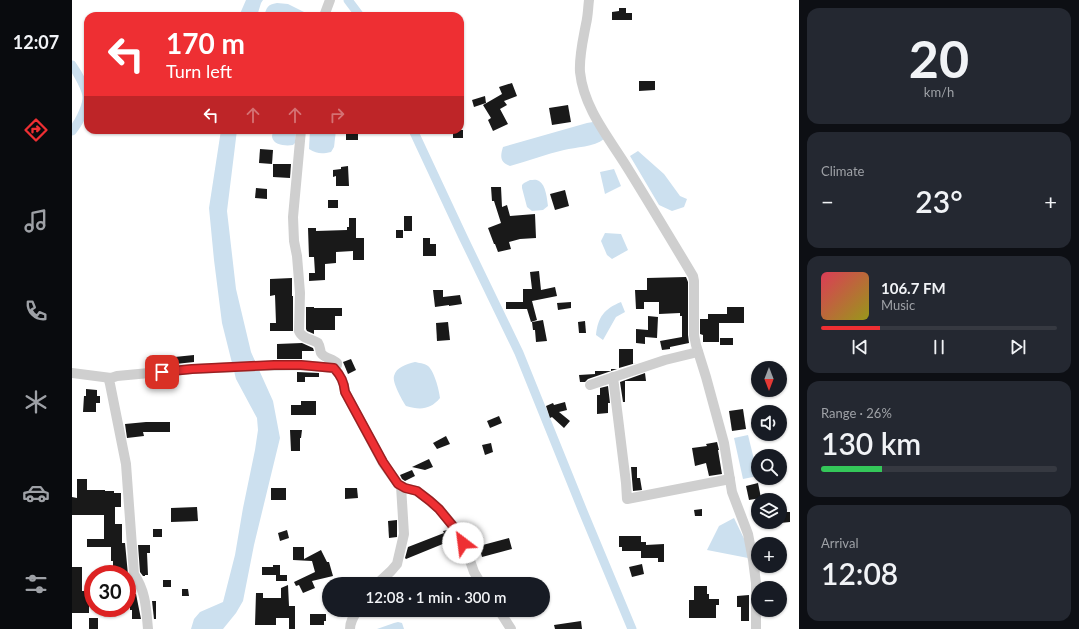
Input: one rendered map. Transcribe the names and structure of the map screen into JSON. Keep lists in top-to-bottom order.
{
  "north": "bottom",
  "page": {
    "tabs": "12:07",
    "tile": [
      ["20", "km/h"],
      "Climate",
      ["Range · 26%", "130 km"],
      ["Arrival", "12:08"]
    ],
    "turn": ["170 m", "Turn left"],
    "heat": ["−", "23°", "+"],
    "song": ["106.7 FM", "Music"],
    "map_buttons": ["+", "−"],
    "limit": "30",
    "trip": "12:08 · 1 min · 300 m"
  }
}
